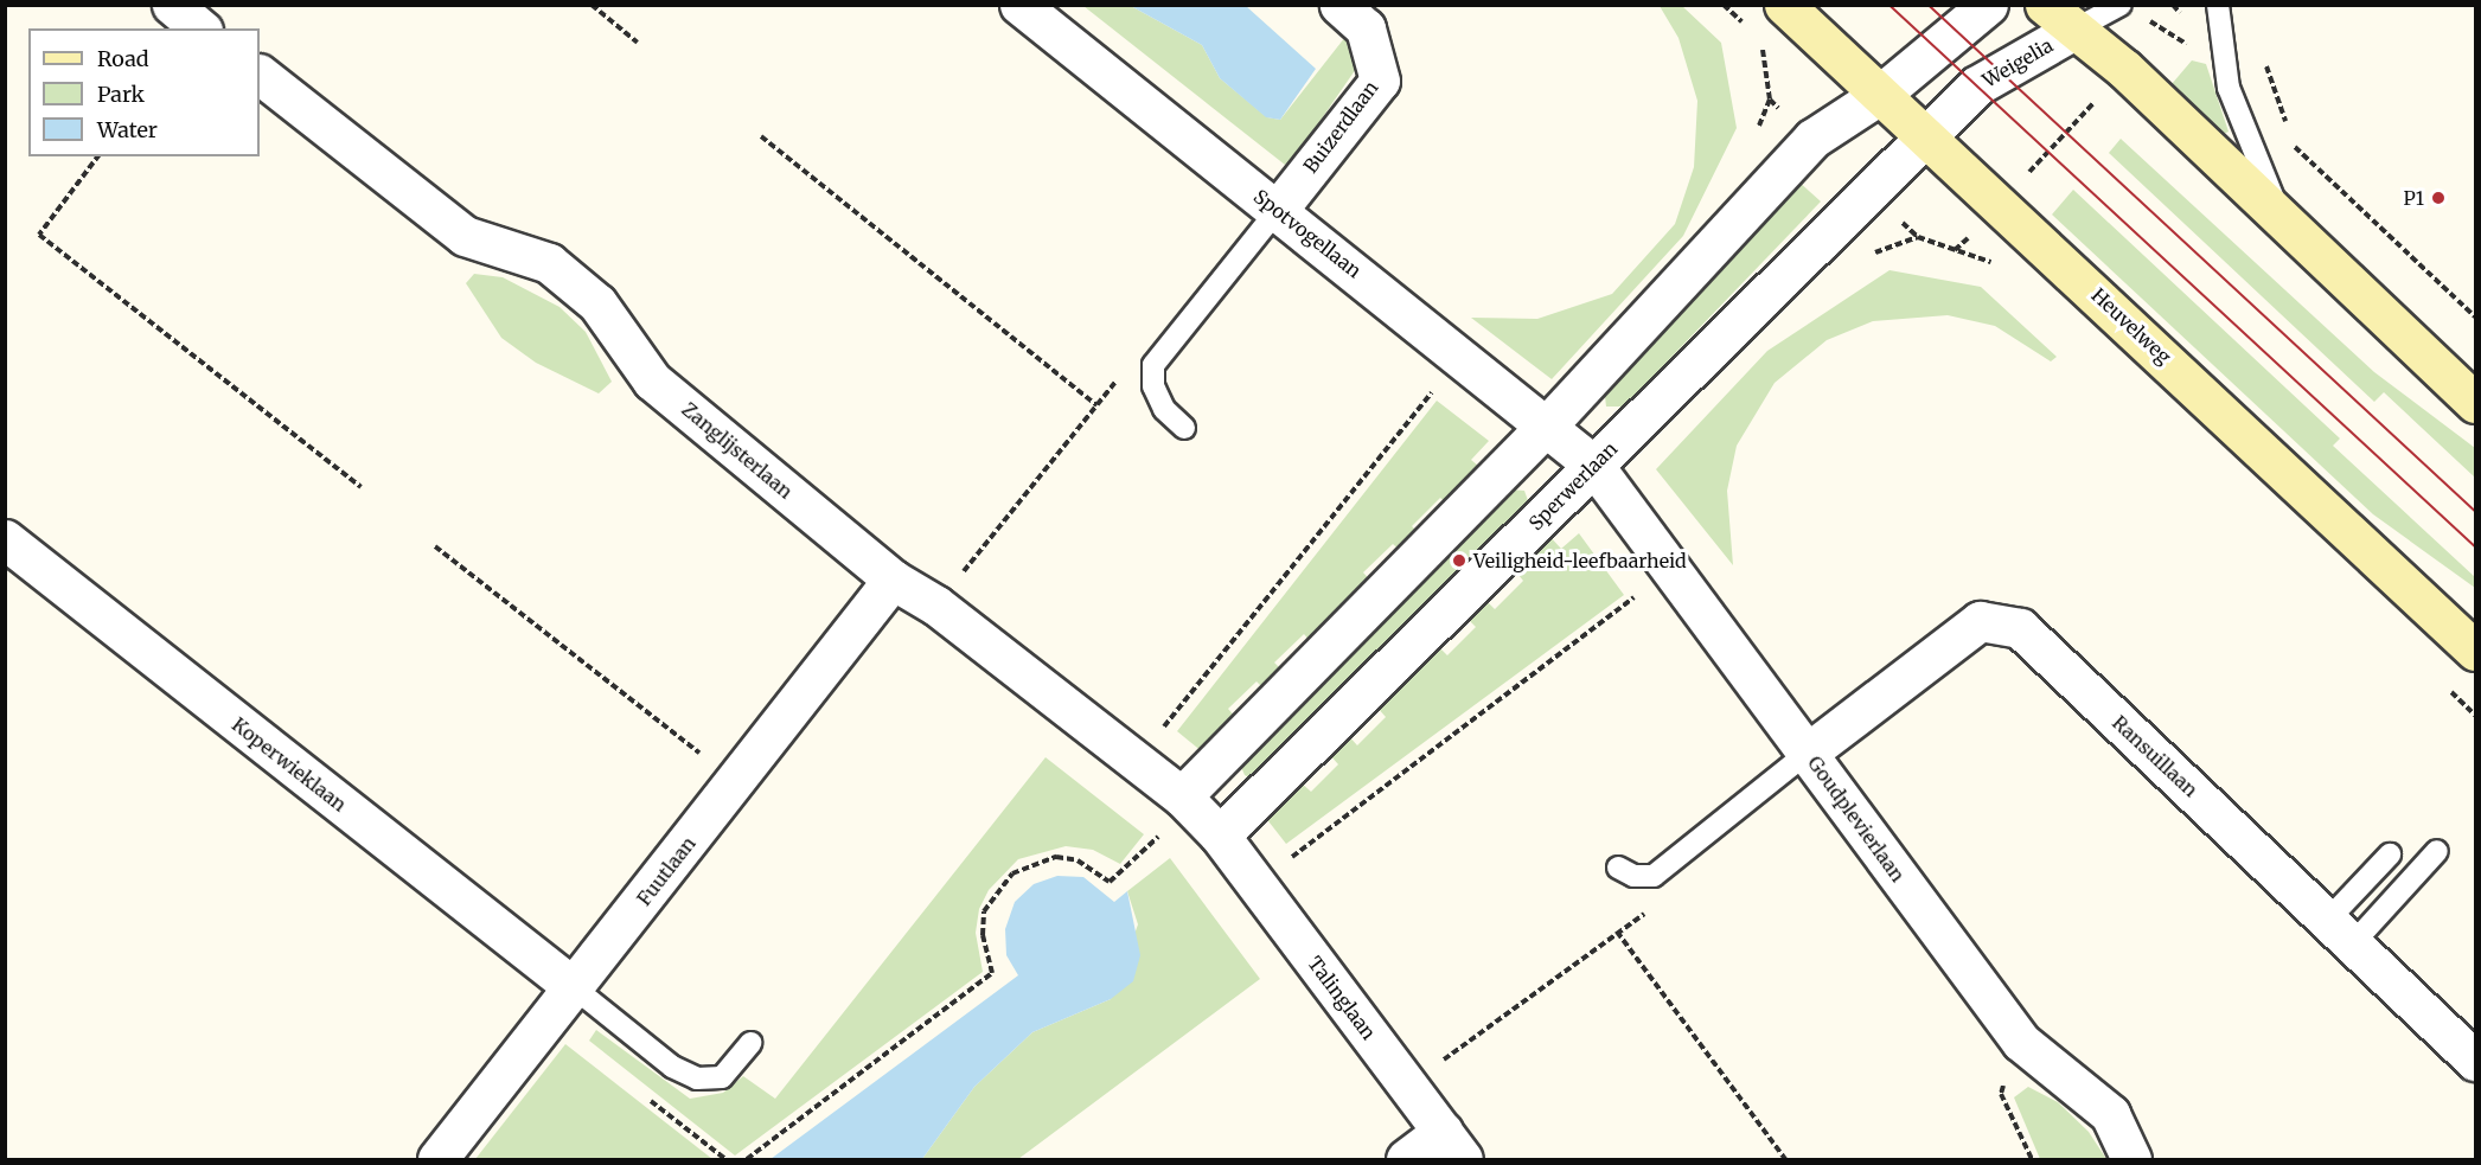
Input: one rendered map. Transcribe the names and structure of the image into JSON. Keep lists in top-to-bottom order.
{
  "streets": {
    "main road": ["Heuvelweg"],
    "street": [
      "Weigelia",
      "Buizerdlaan",
      "Spotvogellaan",
      "Zanglijsterlaan",
      "Sperwerlaan",
      "Ransuillaan",
      "Koperwieklaan",
      "Goudplevierlaan",
      "Fuutlaan",
      "Talinglaan"
    ]
  },
  "crossings": [
    ["Weigelia", "Heuvelweg"],
    ["Weigelia", "Sperwerlaan"],
    ["Buizerdlaan", "Spotvogellaan"],
    ["Spotvogellaan", "Sperwerlaan"],
    ["Spotvogellaan", "Goudplevierlaan"],
    ["Heuvelweg", "Sperwerlaan"],
    ["Zanglijsterlaan", "Sperwerlaan"],
    ["Zanglijsterlaan", "Fuutlaan"],
    ["Zanglijsterlaan", "Talinglaan"],
    ["Sperwerlaan", "Goudplevierlaan"],
    ["Sperwerlaan", "Talinglaan"],
    ["Ransuillaan", "Goudplevierlaan"],
    ["Koperwieklaan", "Fuutlaan"]
  ],
  "places": ["P1", "Veiligheid-leefbaarheid"],
  "legend": ["Road", "Park", "Water"]
}
